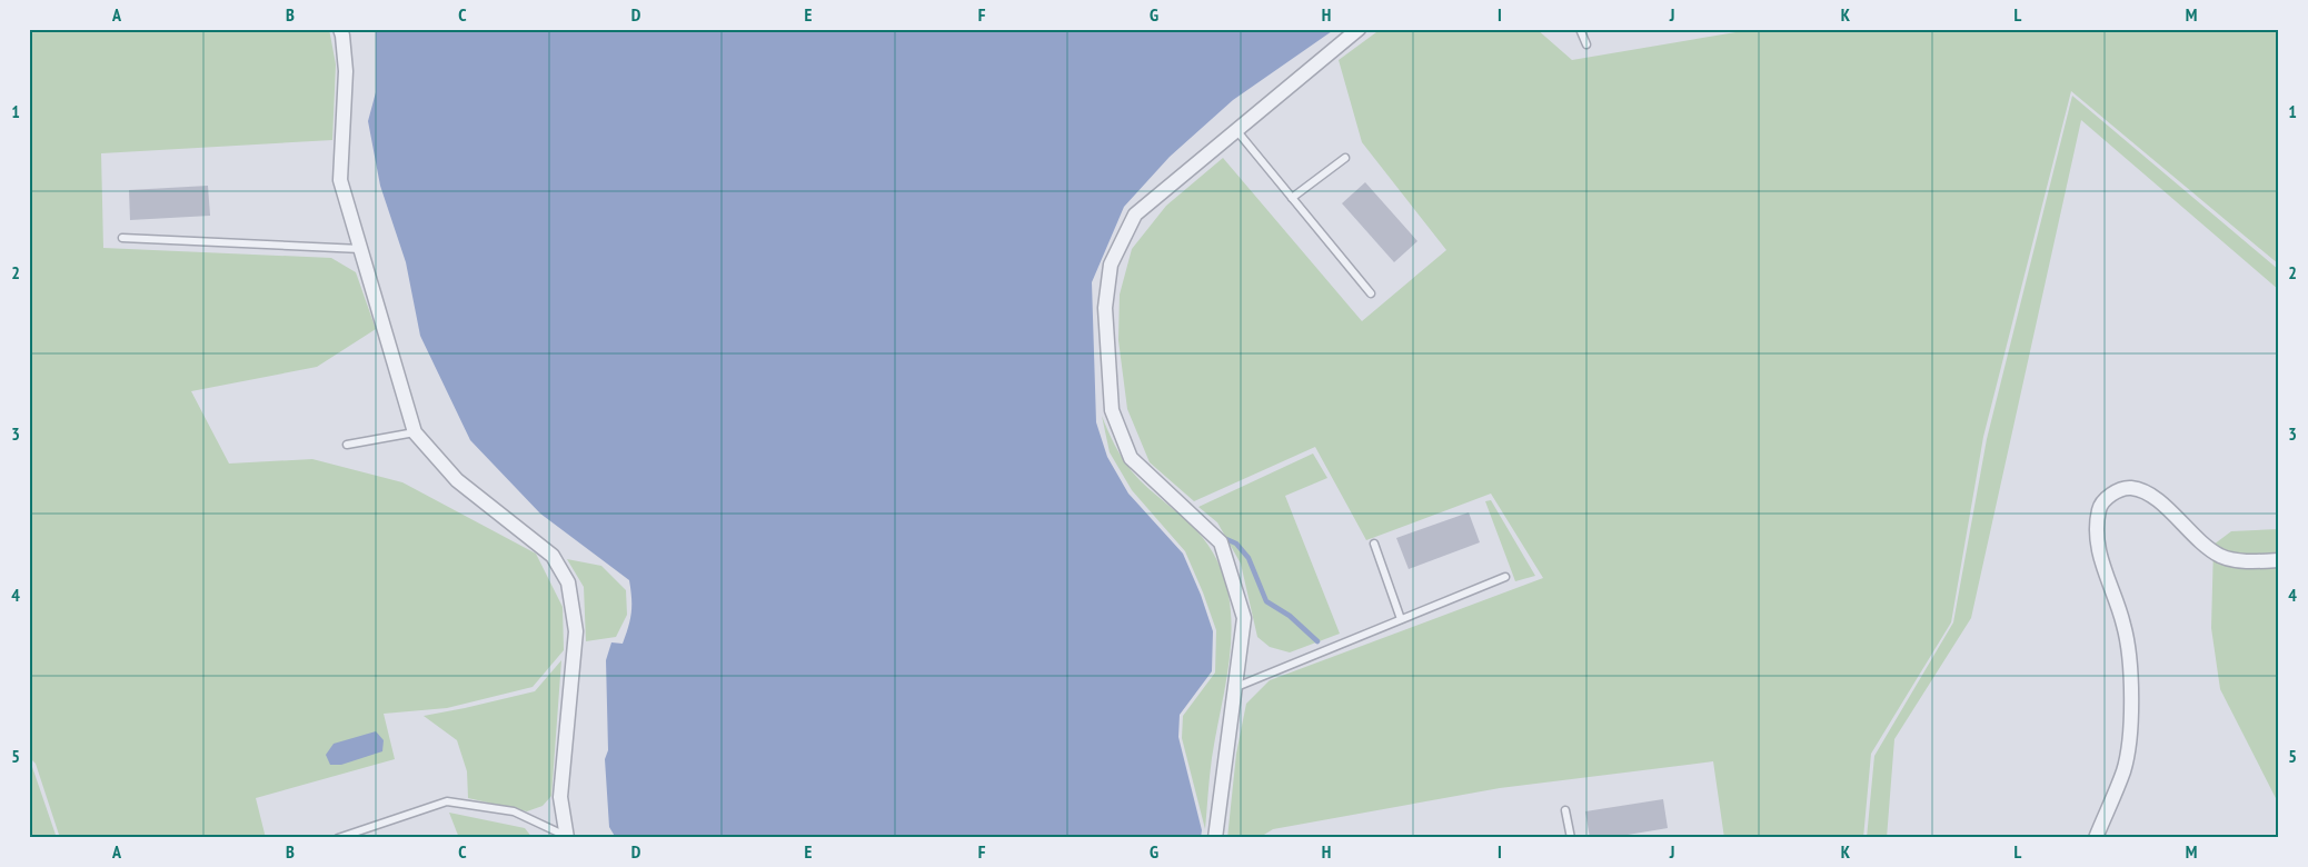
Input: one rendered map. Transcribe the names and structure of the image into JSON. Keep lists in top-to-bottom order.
{
  "grid": {
    "columns": [
      "A",
      "B",
      "C",
      "D",
      "E",
      "F",
      "G",
      "H",
      "I",
      "J",
      "K",
      "L",
      "M"
    ],
    "rows": [
      "1",
      "2",
      "3",
      "4",
      "5"
    ]
  }
}
